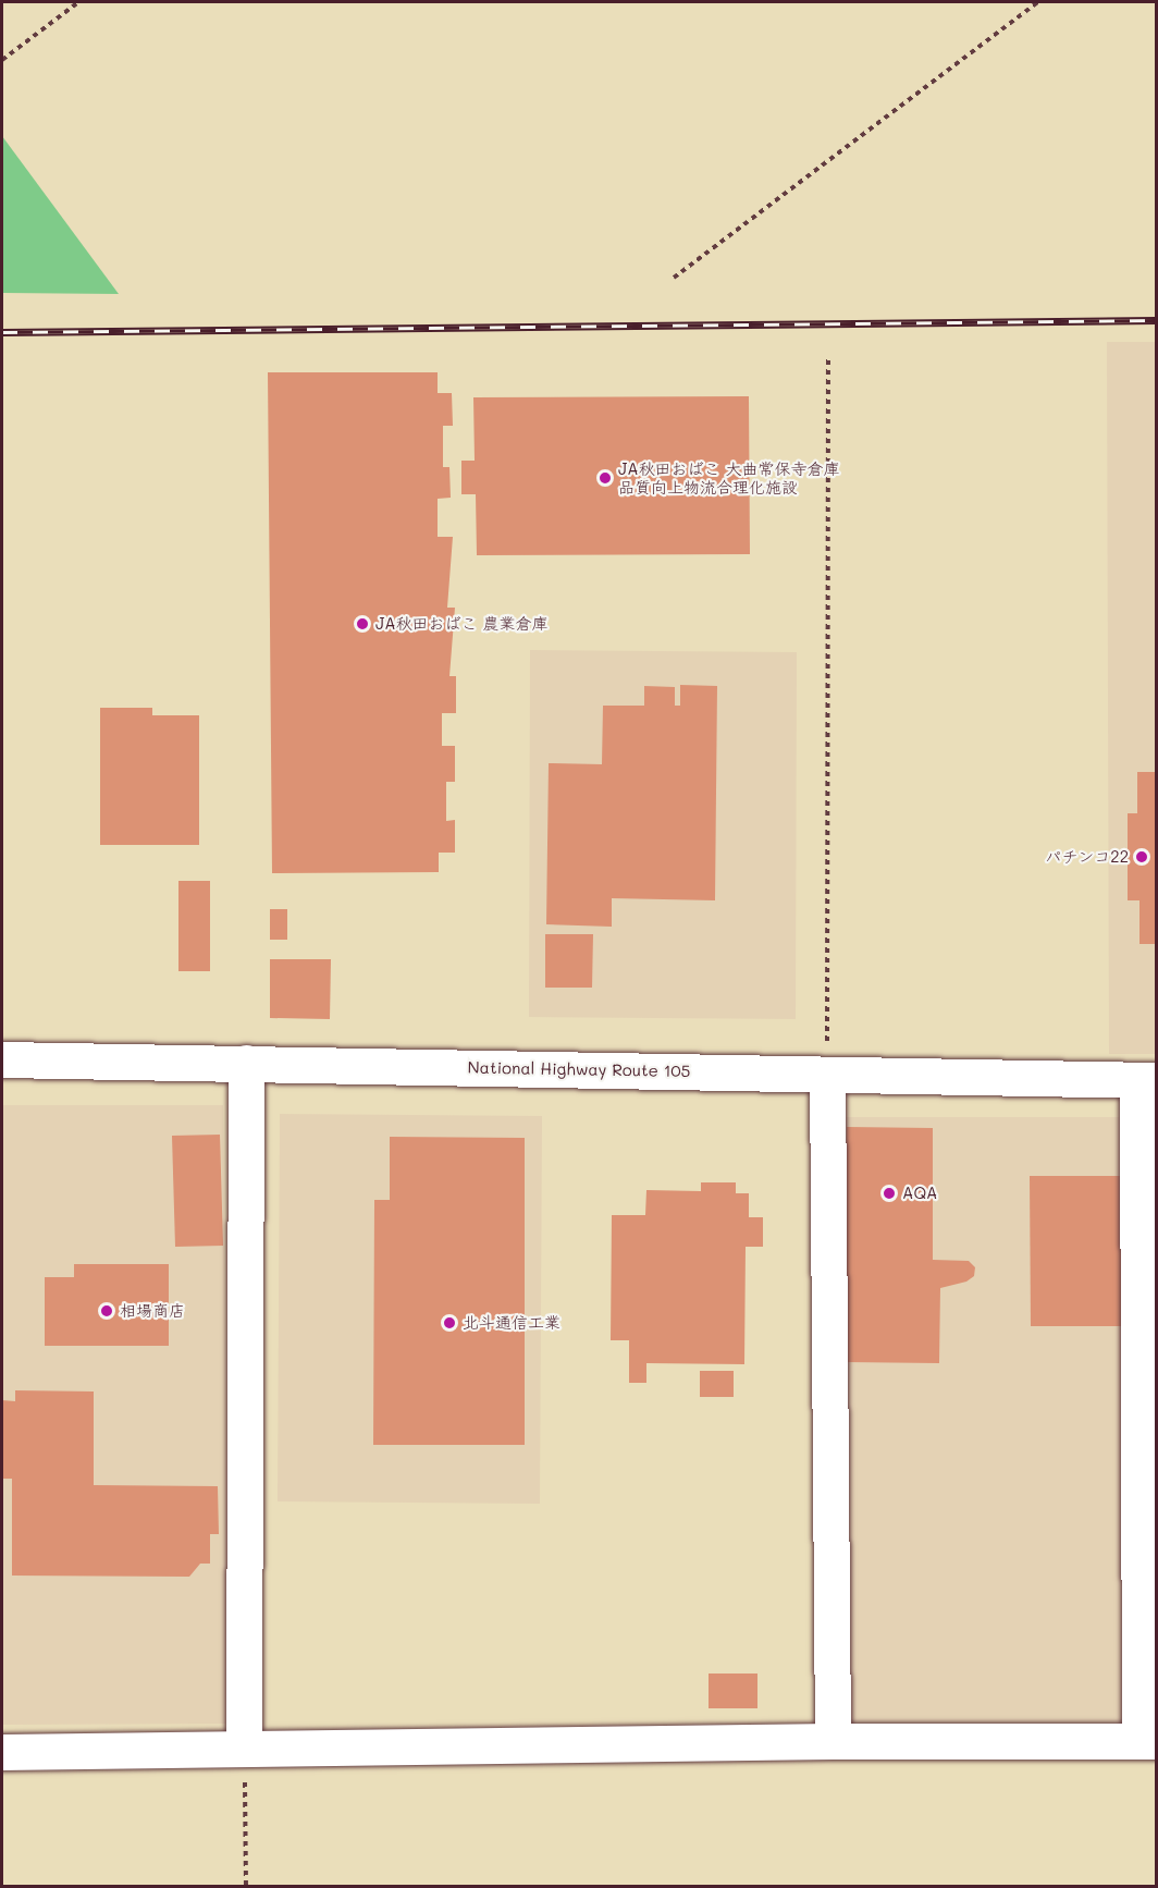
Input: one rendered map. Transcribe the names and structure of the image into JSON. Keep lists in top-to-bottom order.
{
  "streets": {
    "main road": ["National Highway Route 105"]
  },
  "places": [
    "JA秋田おばこ 大曲常保寺倉庫 品質向上物流合理化施設",
    "JA秋田おばこ 農業倉庫",
    "パチンコ22",
    "AQA",
    "相場商店",
    "北斗通信工業"
  ]
}
